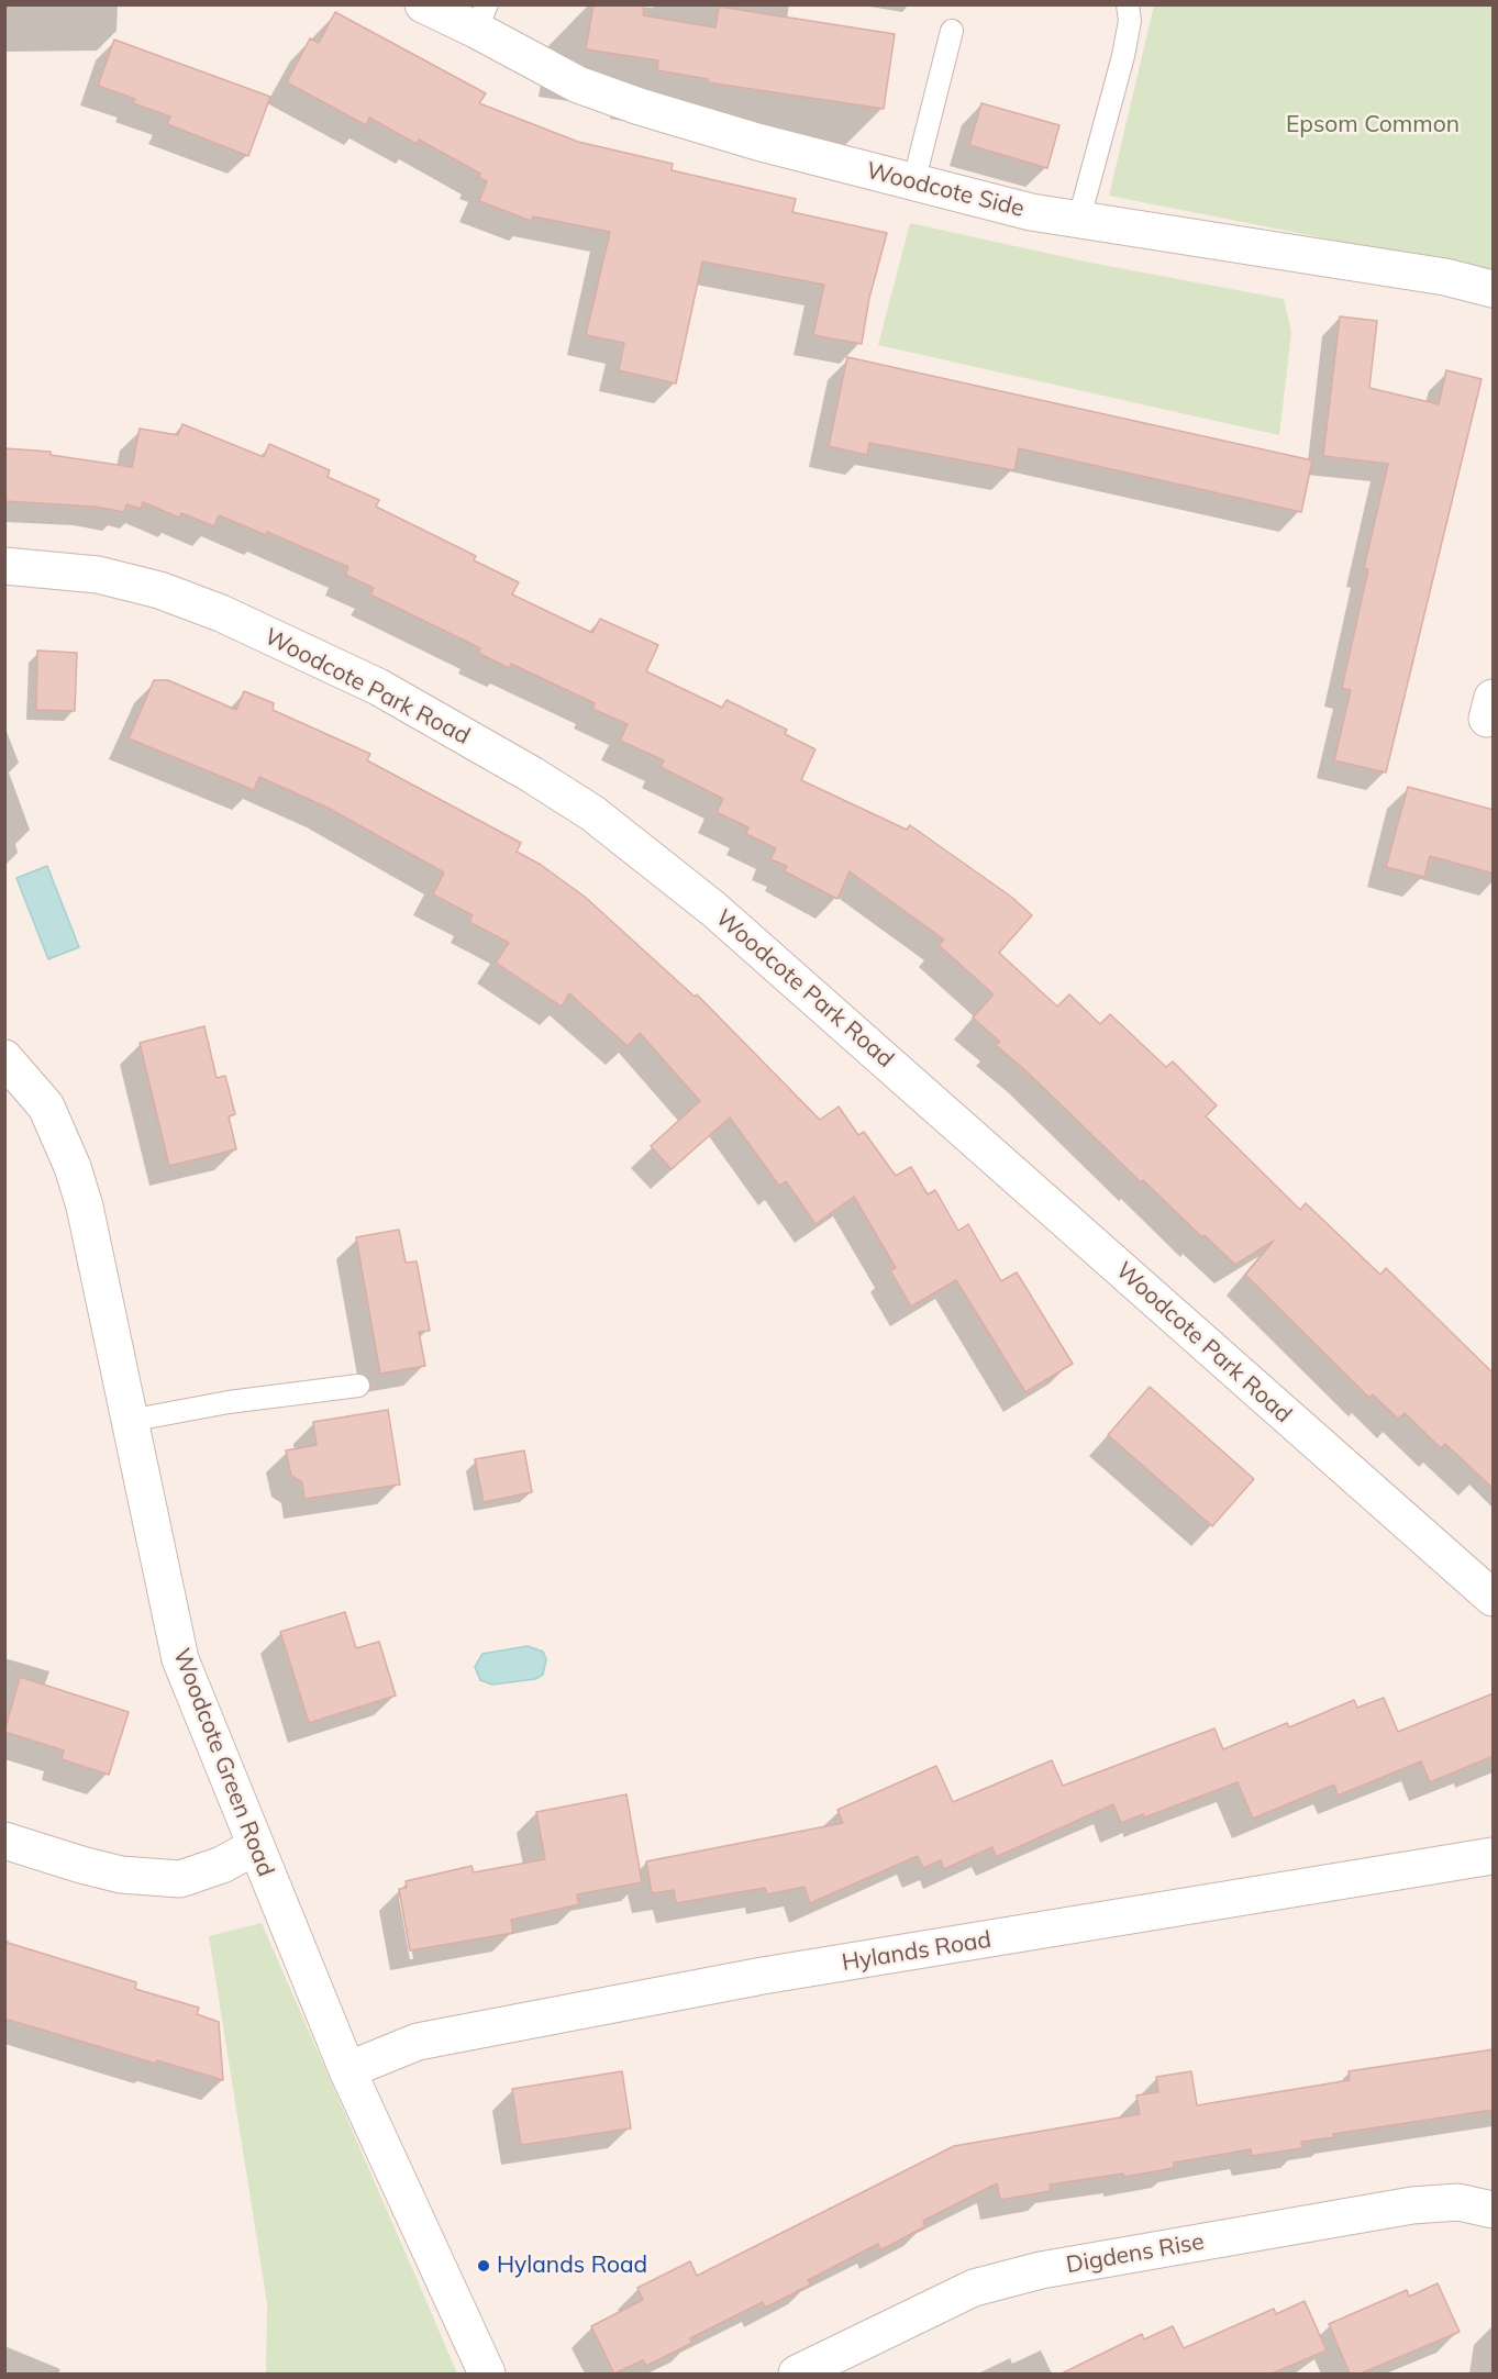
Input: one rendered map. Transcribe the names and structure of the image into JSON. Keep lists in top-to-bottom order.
{
  "streets": {
    "street": [
      "Woodcote Side",
      "Woodcote Park Road",
      "Woodcote Green Road",
      "Hylands Road",
      "Digdens Rise"
    ]
  },
  "crossings": [
    ["Woodcote Green Road", "Hylands Road"]
  ],
  "parks": ["Epsom Common"],
  "places": ["Hylands Road"]
}
